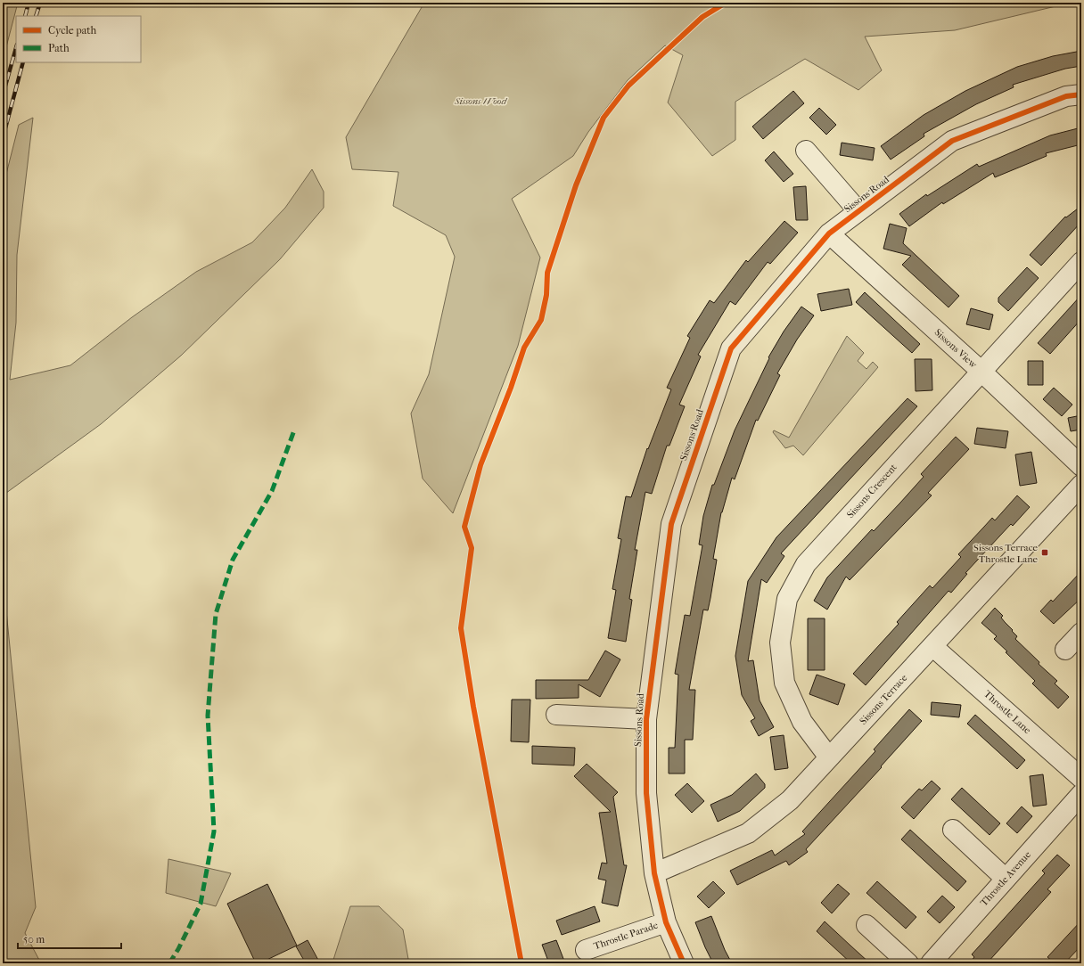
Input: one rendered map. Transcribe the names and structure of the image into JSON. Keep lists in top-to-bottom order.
{
  "streets": {
    "street": [
      "Sissons Road",
      "Sissons View",
      "Sissons Crescent",
      "Sissons Terrace",
      "Throstle Lane",
      "Throstle Avenue",
      "Throstle Parade"
    ]
  },
  "crossings": [
    ["Sissons Road", "Sissons View"],
    ["Sissons Road", "Sissons Terrace"],
    ["Sissons Road", "Throstle Parade"],
    ["Sissons View", "Sissons Crescent"],
    ["Sissons Crescent", "Sissons Terrace"],
    ["Sissons Terrace", "Throstle Lane"]
  ],
  "parks": ["Sissons Wood"],
  "places": {
    "transit": ["Sissons Terrace Throstle Lane"]
  },
  "legend": ["Cycle path", "Path"],
  "scale_bar": "50 m"
}
